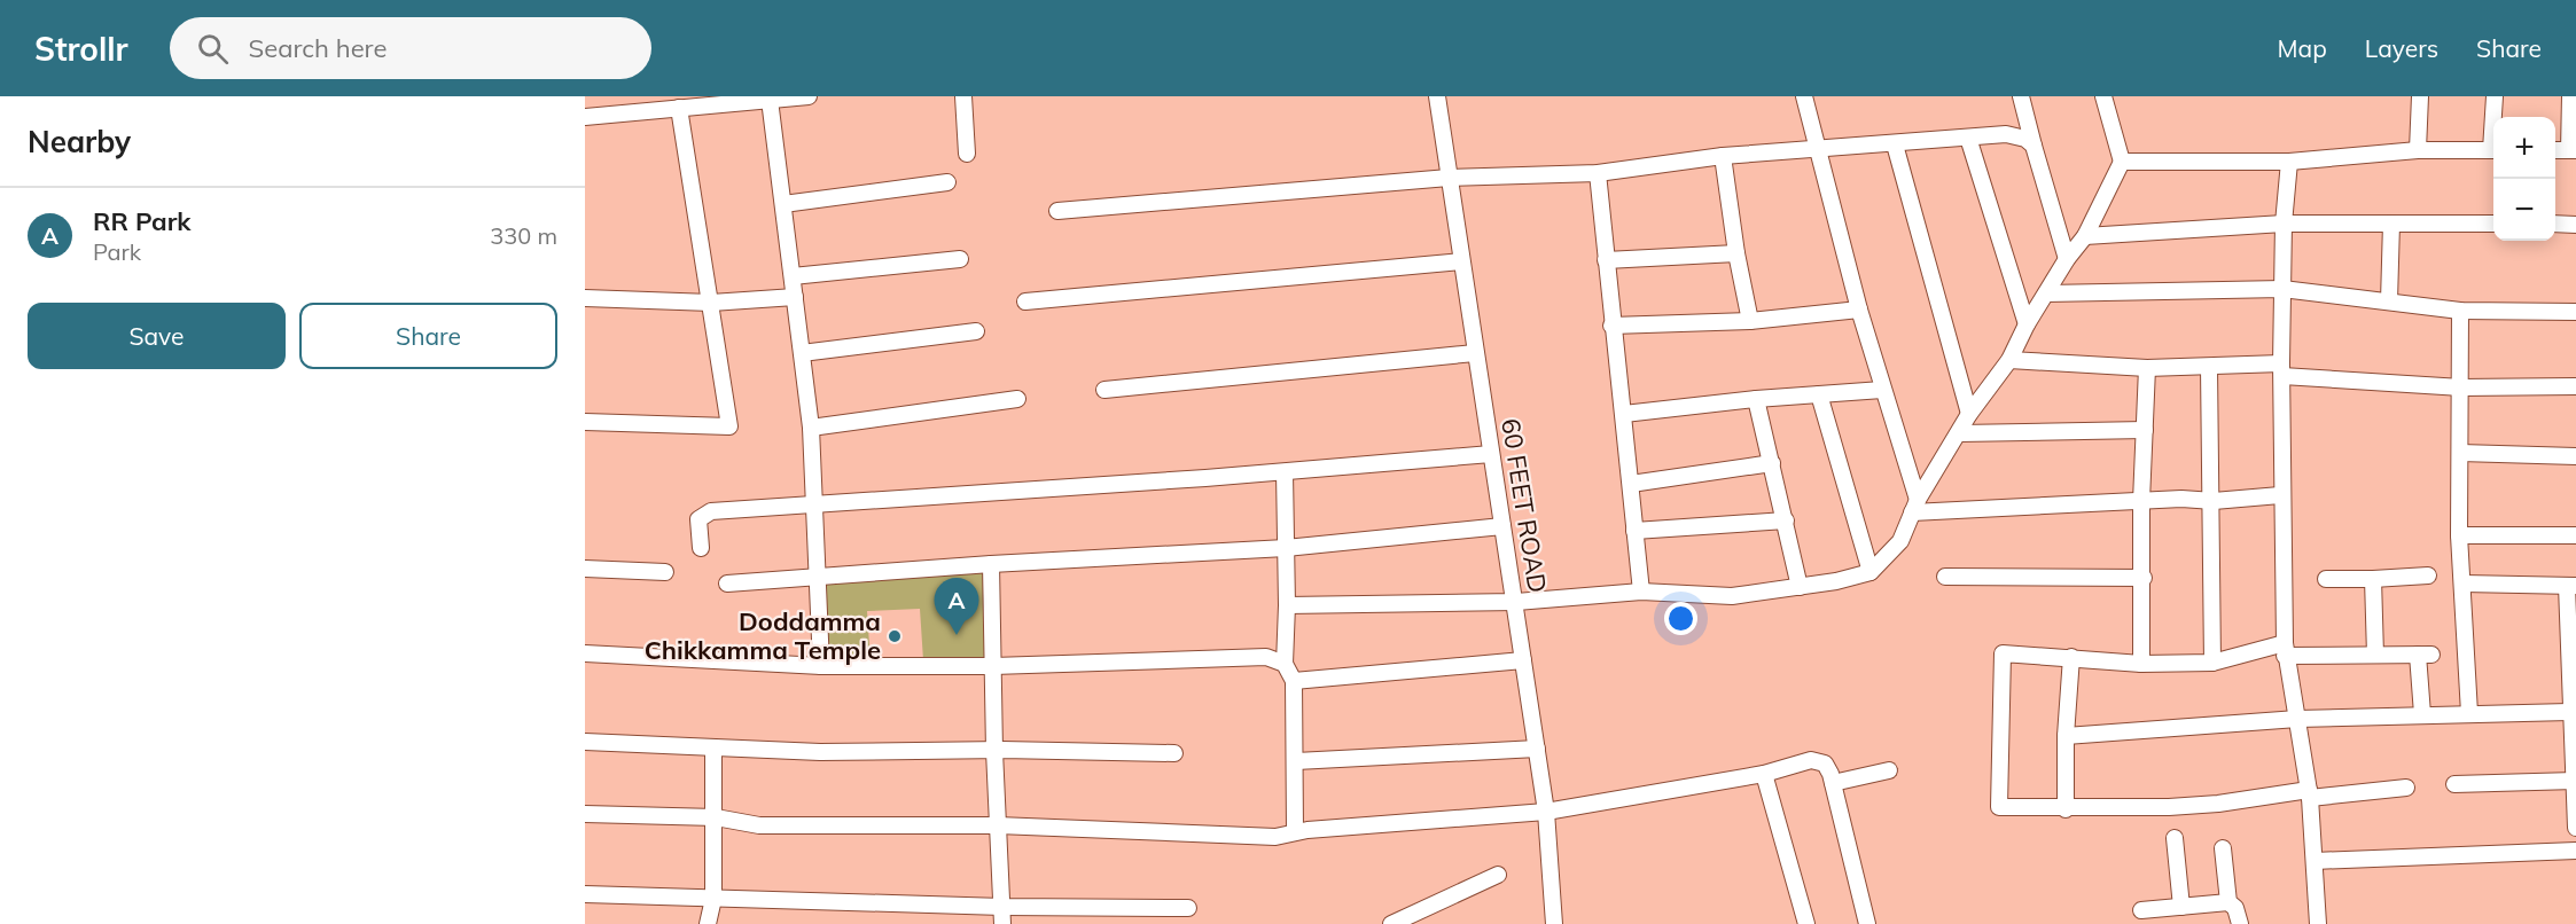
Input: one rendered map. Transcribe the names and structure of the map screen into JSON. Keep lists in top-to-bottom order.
{
  "streets": {
    "street": ["60 FEET ROAD"]
  },
  "places": ["Doddamma Chikkamma Temple"],
  "page": {
    "header": "Strollr",
    "search": "Search here",
    "nav": ["Map", "Layers", "Share"],
    "heading": "Nearby",
    "map_buttons": ["+", "−"],
    "list": [
      {
        "mark": "A",
        "name": "RR Park",
        "note": "Park",
        "value": "330 m"
      }
    ],
    "buttons": ["Save", "Share"],
    "pins": "A"
  }
}
